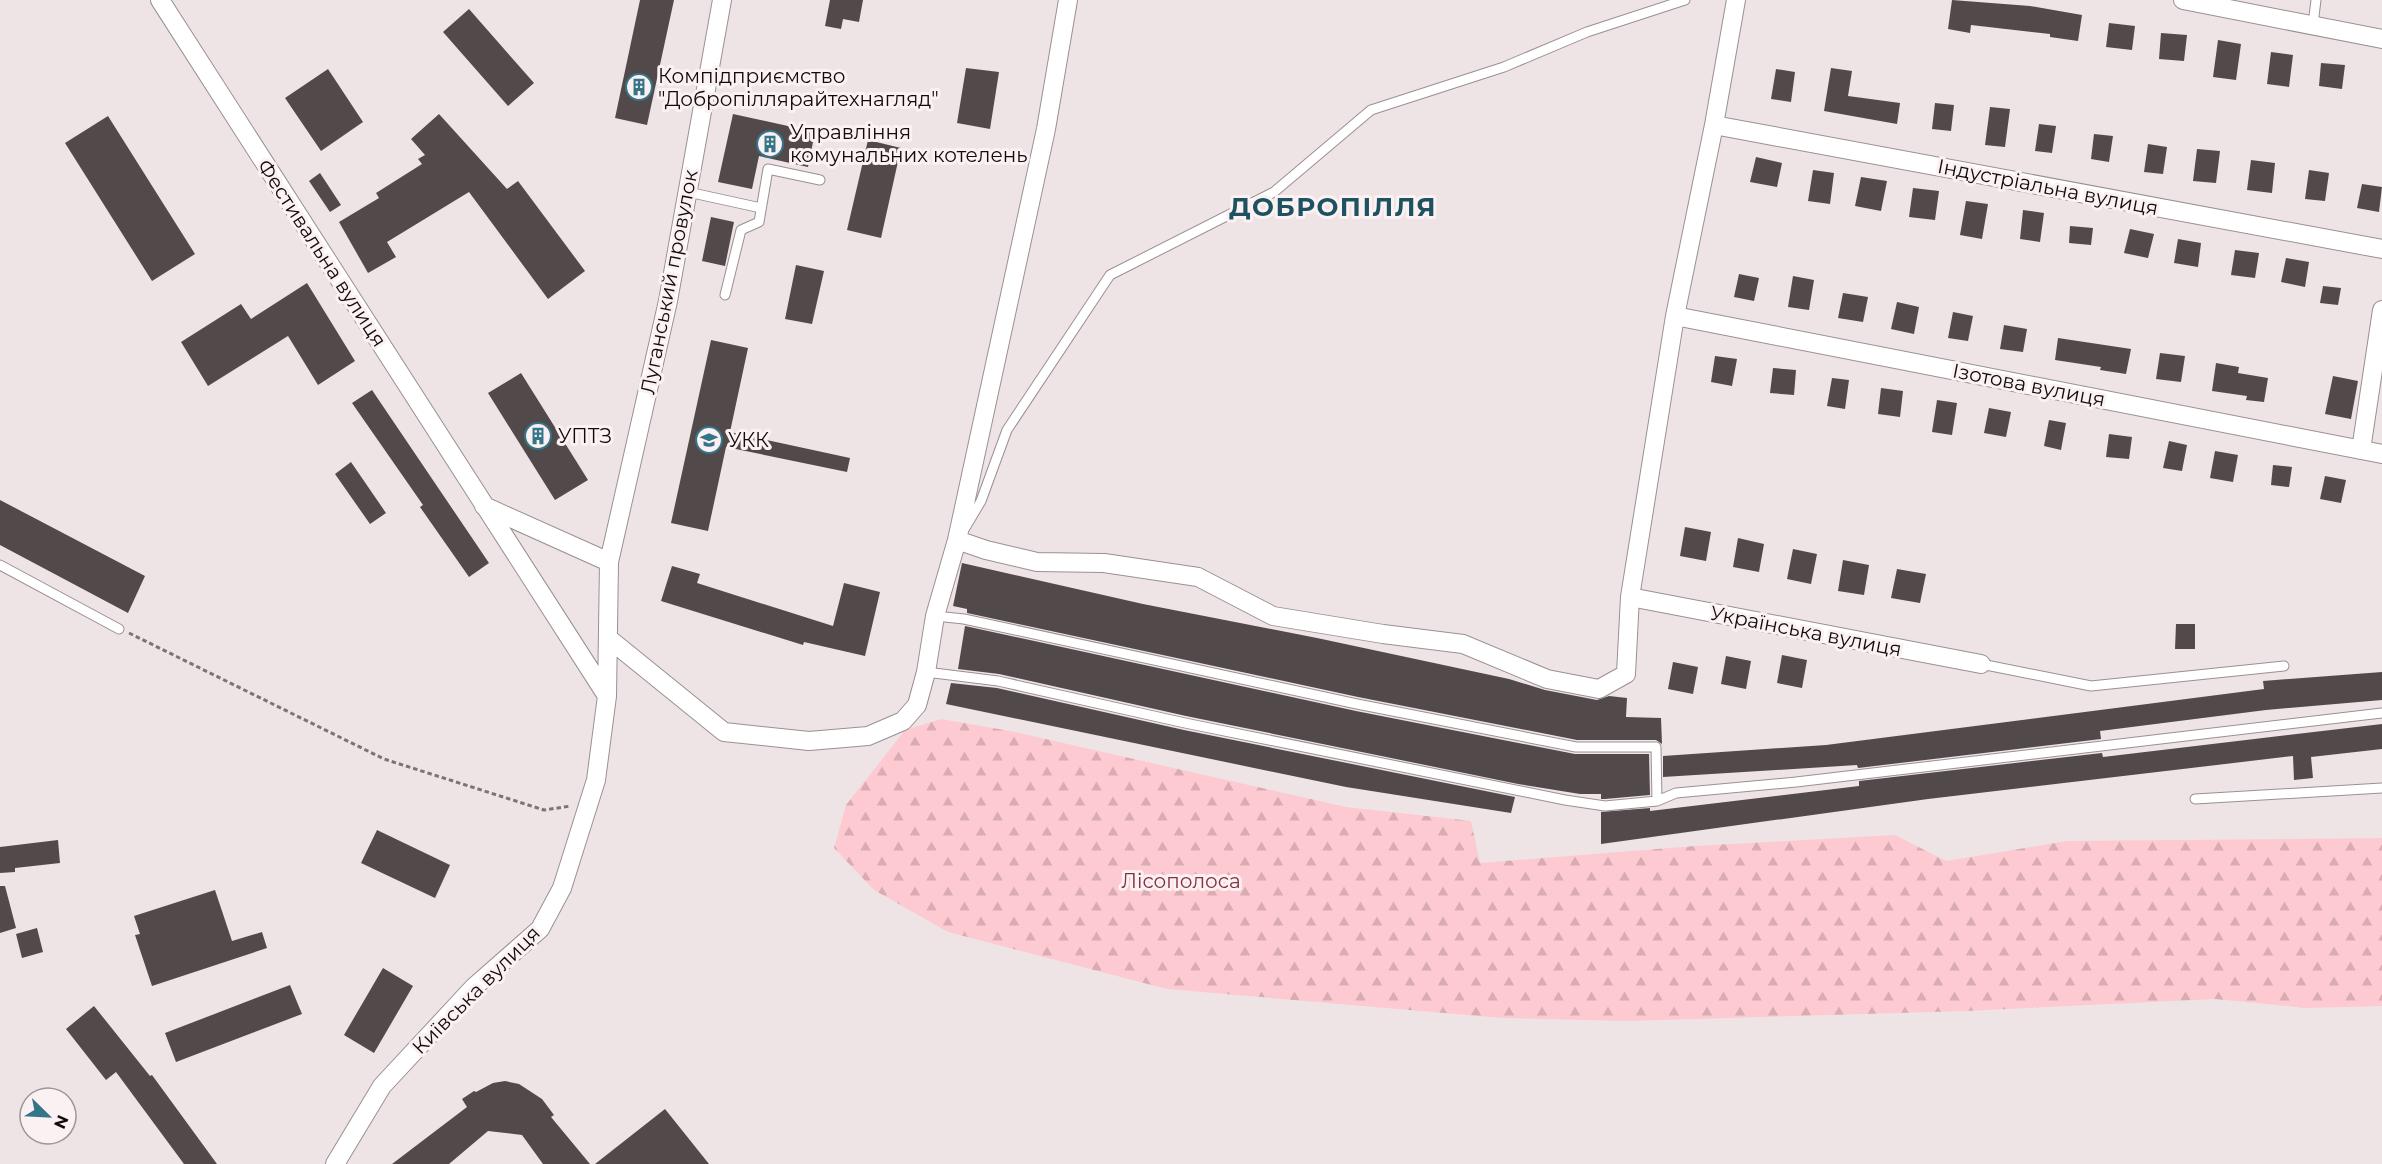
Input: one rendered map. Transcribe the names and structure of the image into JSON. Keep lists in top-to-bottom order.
{
  "streets": {
    "street": [
      "Індустріальна вулиця",
      "Фестивальна вулиця",
      "Луганський провулок",
      "Ізотова вулиця",
      "Українська вулиця",
      "Київська вулиця"
    ]
  },
  "crossings": [
    ["Фестивальна вулиця", "Київська вулиця"]
  ],
  "districts": ["ДОБРОПІЛЛЯ"],
  "parks": ["Лісополоса"],
  "places": {
    "building": ["Компідприємство \"Добропіллярайтехнагляд\"", "Управління комунальних котелень", "УПТЗ"],
    "school or university": ["УКК"]
  },
  "north": "bottom right"
}
